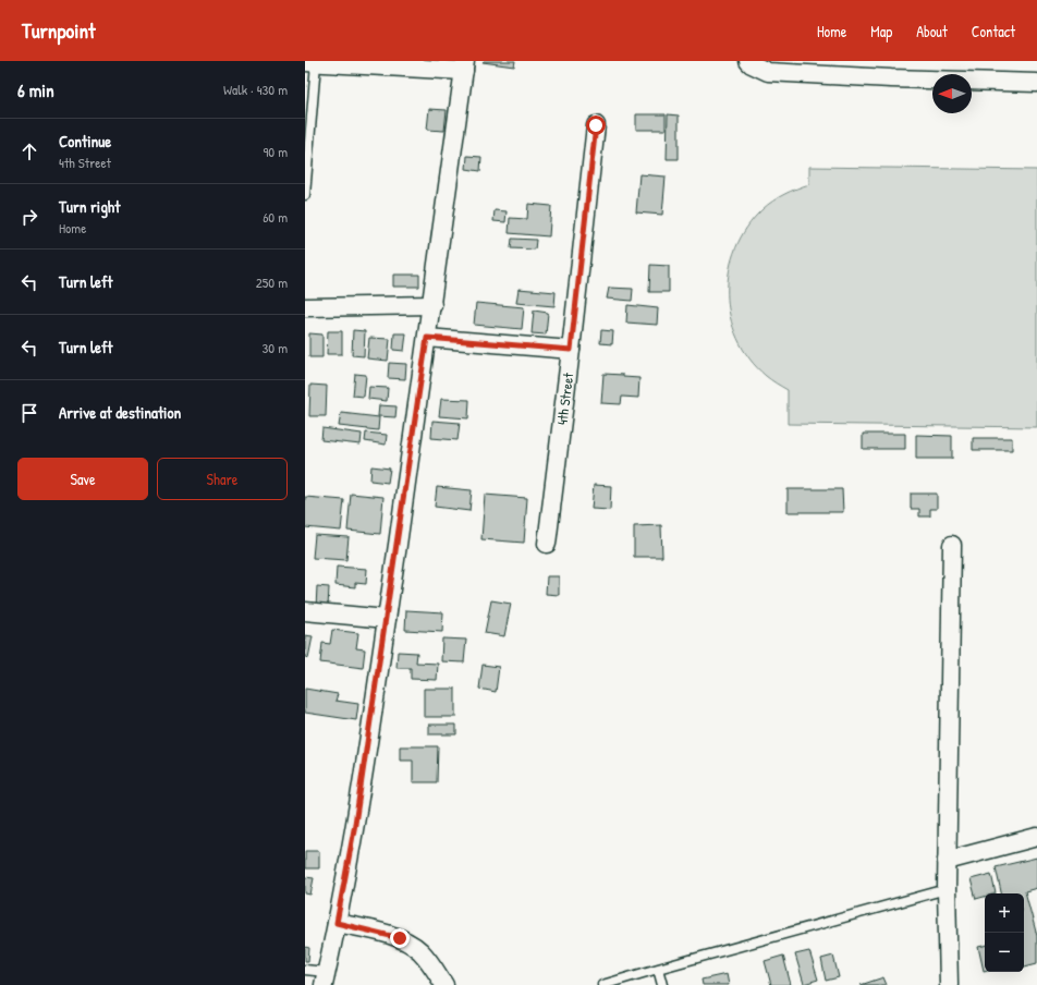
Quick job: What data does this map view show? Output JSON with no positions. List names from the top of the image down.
{
  "streets": {
    "street": ["4th Street"]
  },
  "north": "left",
  "page": {
    "header": "Turnpoint",
    "nav": [
      "Home",
      "Map",
      "About",
      "Contact"
    ],
    "heading": ["6 min", "Walk · 430 m"],
    "list": [
      ["Continue", "4th Street", "90 m"],
      ["Turn right", "Home", "60 m"],
      ["Turn left", "250 m"],
      ["Turn left", "30 m"],
      "Arrive at destination"
    ],
    "buttons": ["Save", "Share"],
    "map_buttons": ["+", "−"]
  }
}
